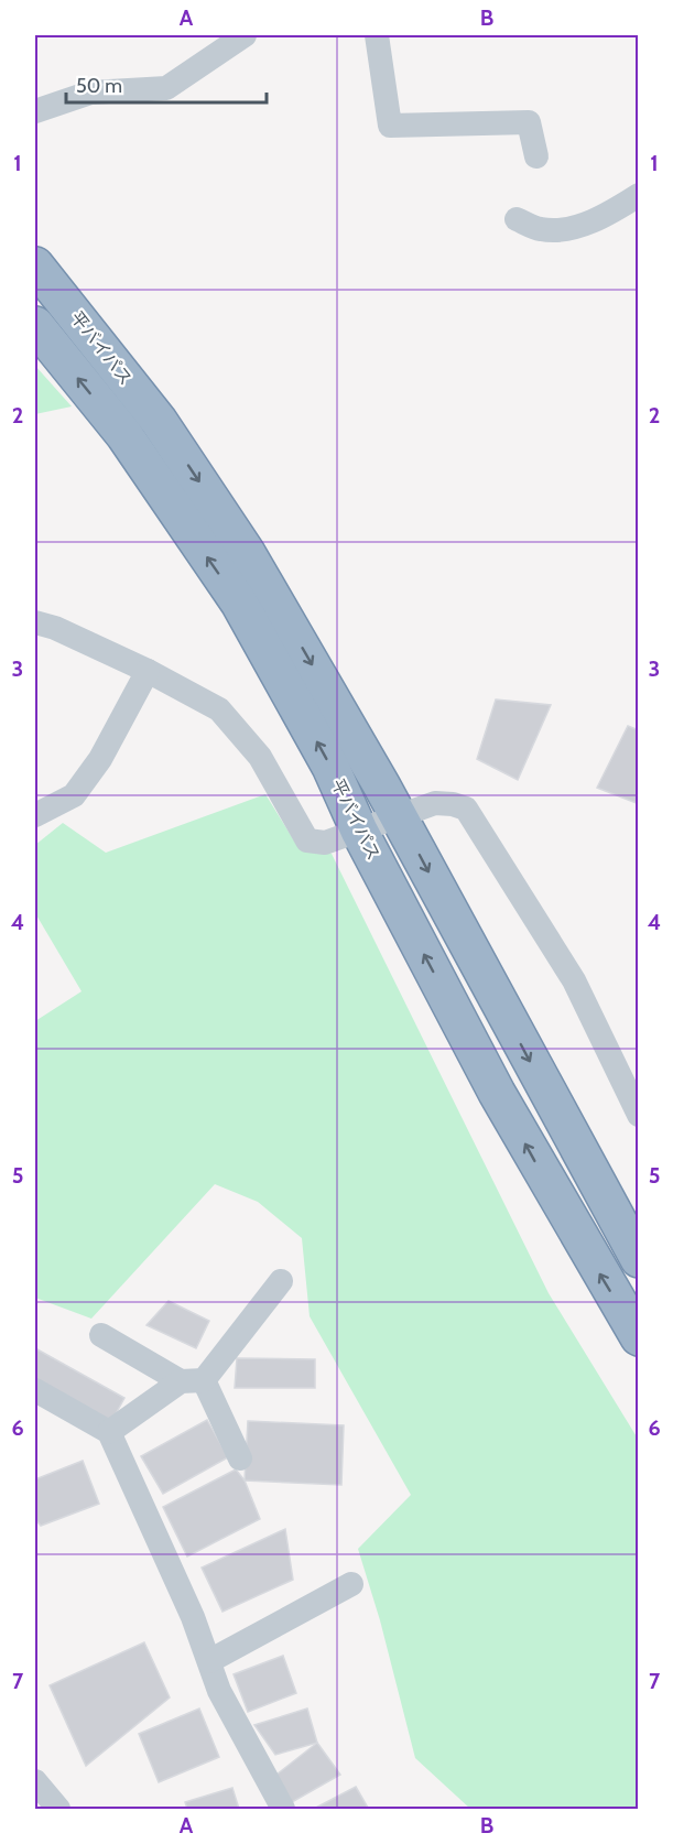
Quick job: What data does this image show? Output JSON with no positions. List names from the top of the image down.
{
  "streets": {
    "highway": ["平バイパス"]
  },
  "scale_bar": "50 m",
  "grid": {
    "columns": ["A", "B"],
    "rows": [
      "1",
      "2",
      "3",
      "4",
      "5",
      "6",
      "7"
    ]
  }
}
